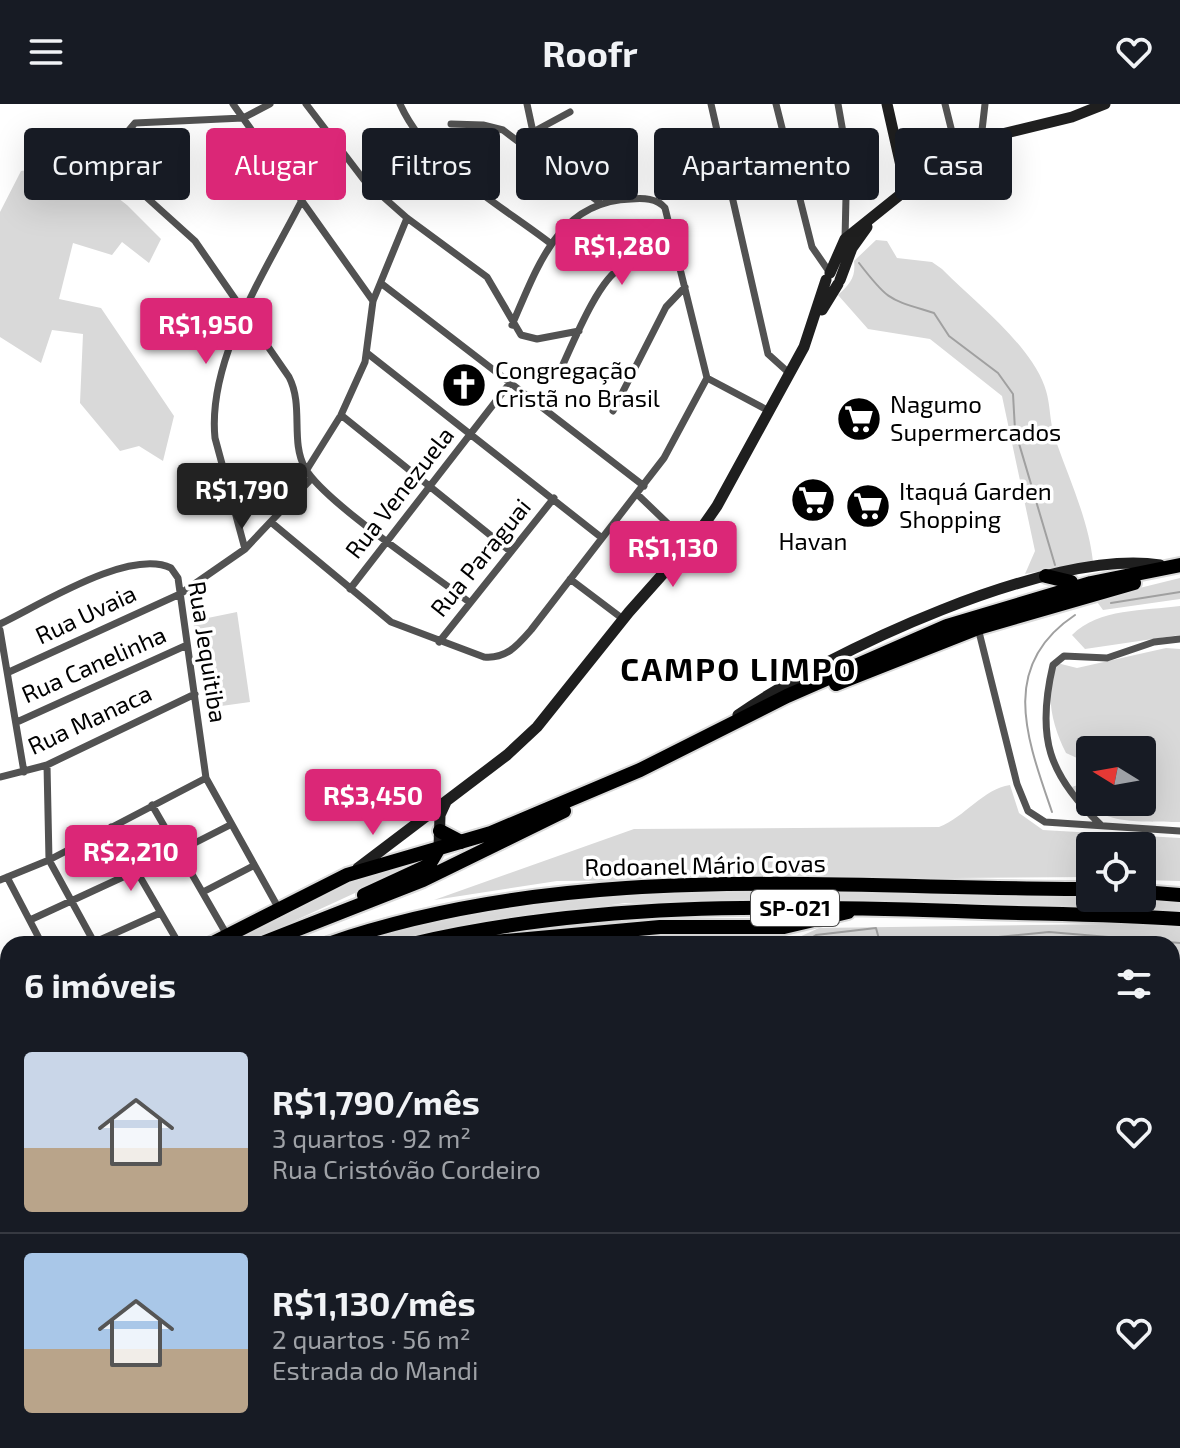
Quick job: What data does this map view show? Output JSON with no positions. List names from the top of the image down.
{
  "streets": {
    "highway": ["Rodoanel Mário Covas", "SP-021"],
    "street": [
      "Rua Venezuela",
      "Rua Paraguai",
      "Rua Uvaia",
      "Rua Jequitiba",
      "Rua Canelinha",
      "Rua Manaca"
    ]
  },
  "crossings": [
    ["Rua Uvaia", "Rua Jequitiba"],
    ["Rua Jequitiba", "Rua Canelinha"],
    ["Rua Jequitiba", "Rua Manaca"]
  ],
  "districts": ["CAMPO LIMPO"],
  "places": {
    "church": ["Congregação Cristã no Brasil"],
    "supermarket": ["Nagumo Supermercados", "Havan", "Itaquá Garden Shopping"]
  },
  "north": "left",
  "page": {
    "header": "Roofr",
    "chip": [
      "Comprar",
      "Alugar",
      "Filtros",
      "Novo",
      "Apartamento",
      "Casa"
    ],
    "price": [
      "R$1,280",
      "R$1,950",
      "R$1,790",
      "R$1,130",
      "R$3,450",
      "R$2,210"
    ],
    "heading": "6 imóveis",
    "list": [
      {
        "name": "R$1,790/mês",
        "note": "3 quartos · 92 m² · Rua Cristóvão Cordeiro"
      },
      {
        "name": "R$1,130/mês",
        "note": "2 quartos · 56 m² · Estrada do Mandi"
      }
    ]
  }
}
